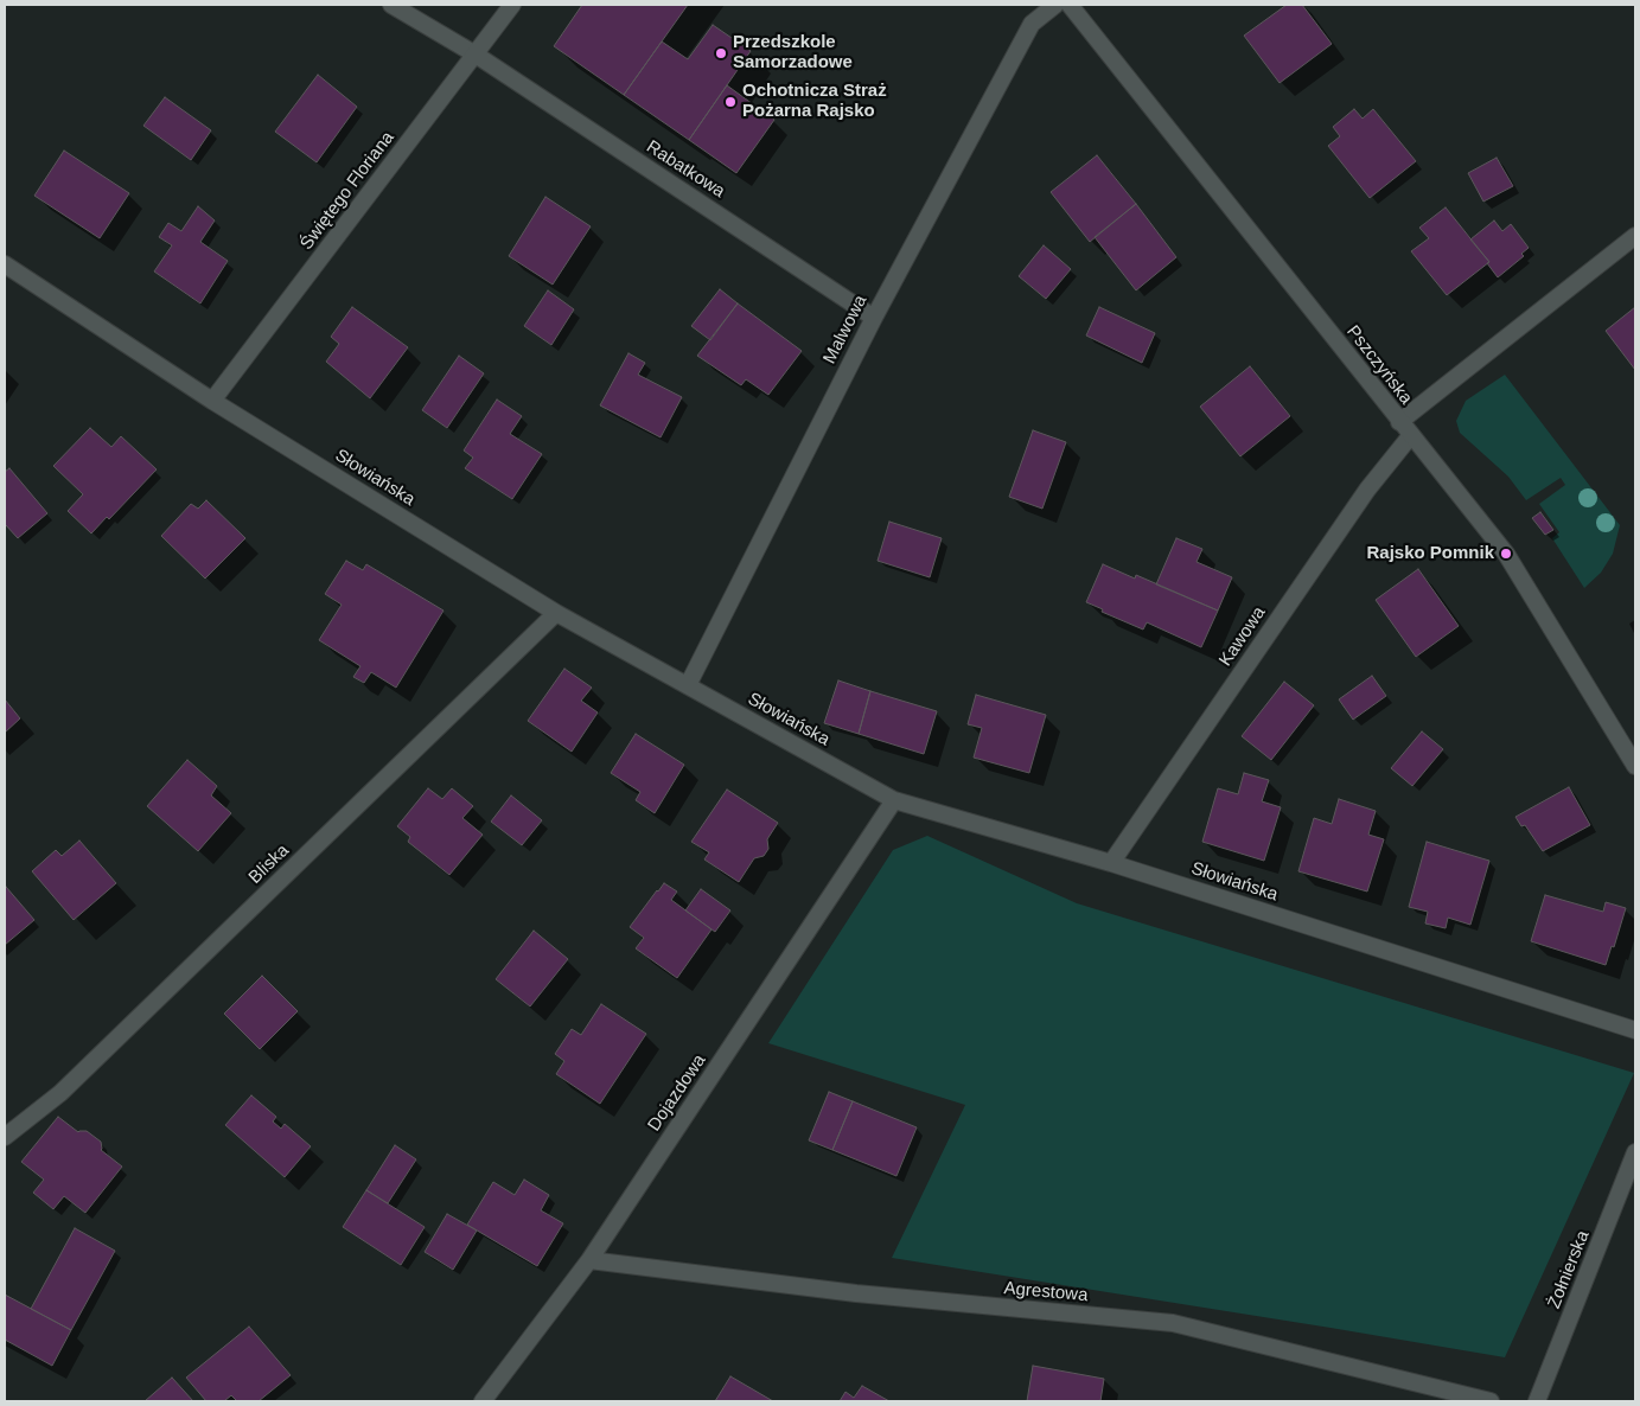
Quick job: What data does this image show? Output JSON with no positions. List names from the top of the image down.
{
  "streets": {
    "street": [
      "Rabatkowa",
      "Świętego Floriana",
      "Malwowa",
      "Pszczyńska",
      "Słowiańska",
      "Kawowa",
      "Bliska",
      "Dojazdowa",
      "Żołnierska",
      "Agrestowa"
    ]
  },
  "crossings": [
    ["Rabatkowa", "Świętego Floriana"],
    ["Rabatkowa", "Malwowa"],
    ["Świętego Floriana", "Słowiańska"],
    ["Malwowa", "Słowiańska"],
    ["Pszczyńska", "Kawowa"],
    ["Słowiańska", "Kawowa"],
    ["Słowiańska", "Bliska"],
    ["Słowiańska", "Dojazdowa"],
    ["Dojazdowa", "Agrestowa"]
  ],
  "places": ["Przedszkole Samorzadowe", "Ochotnicza Straż Pożarna Rajsko", "Rajsko Pomnik"]
}
